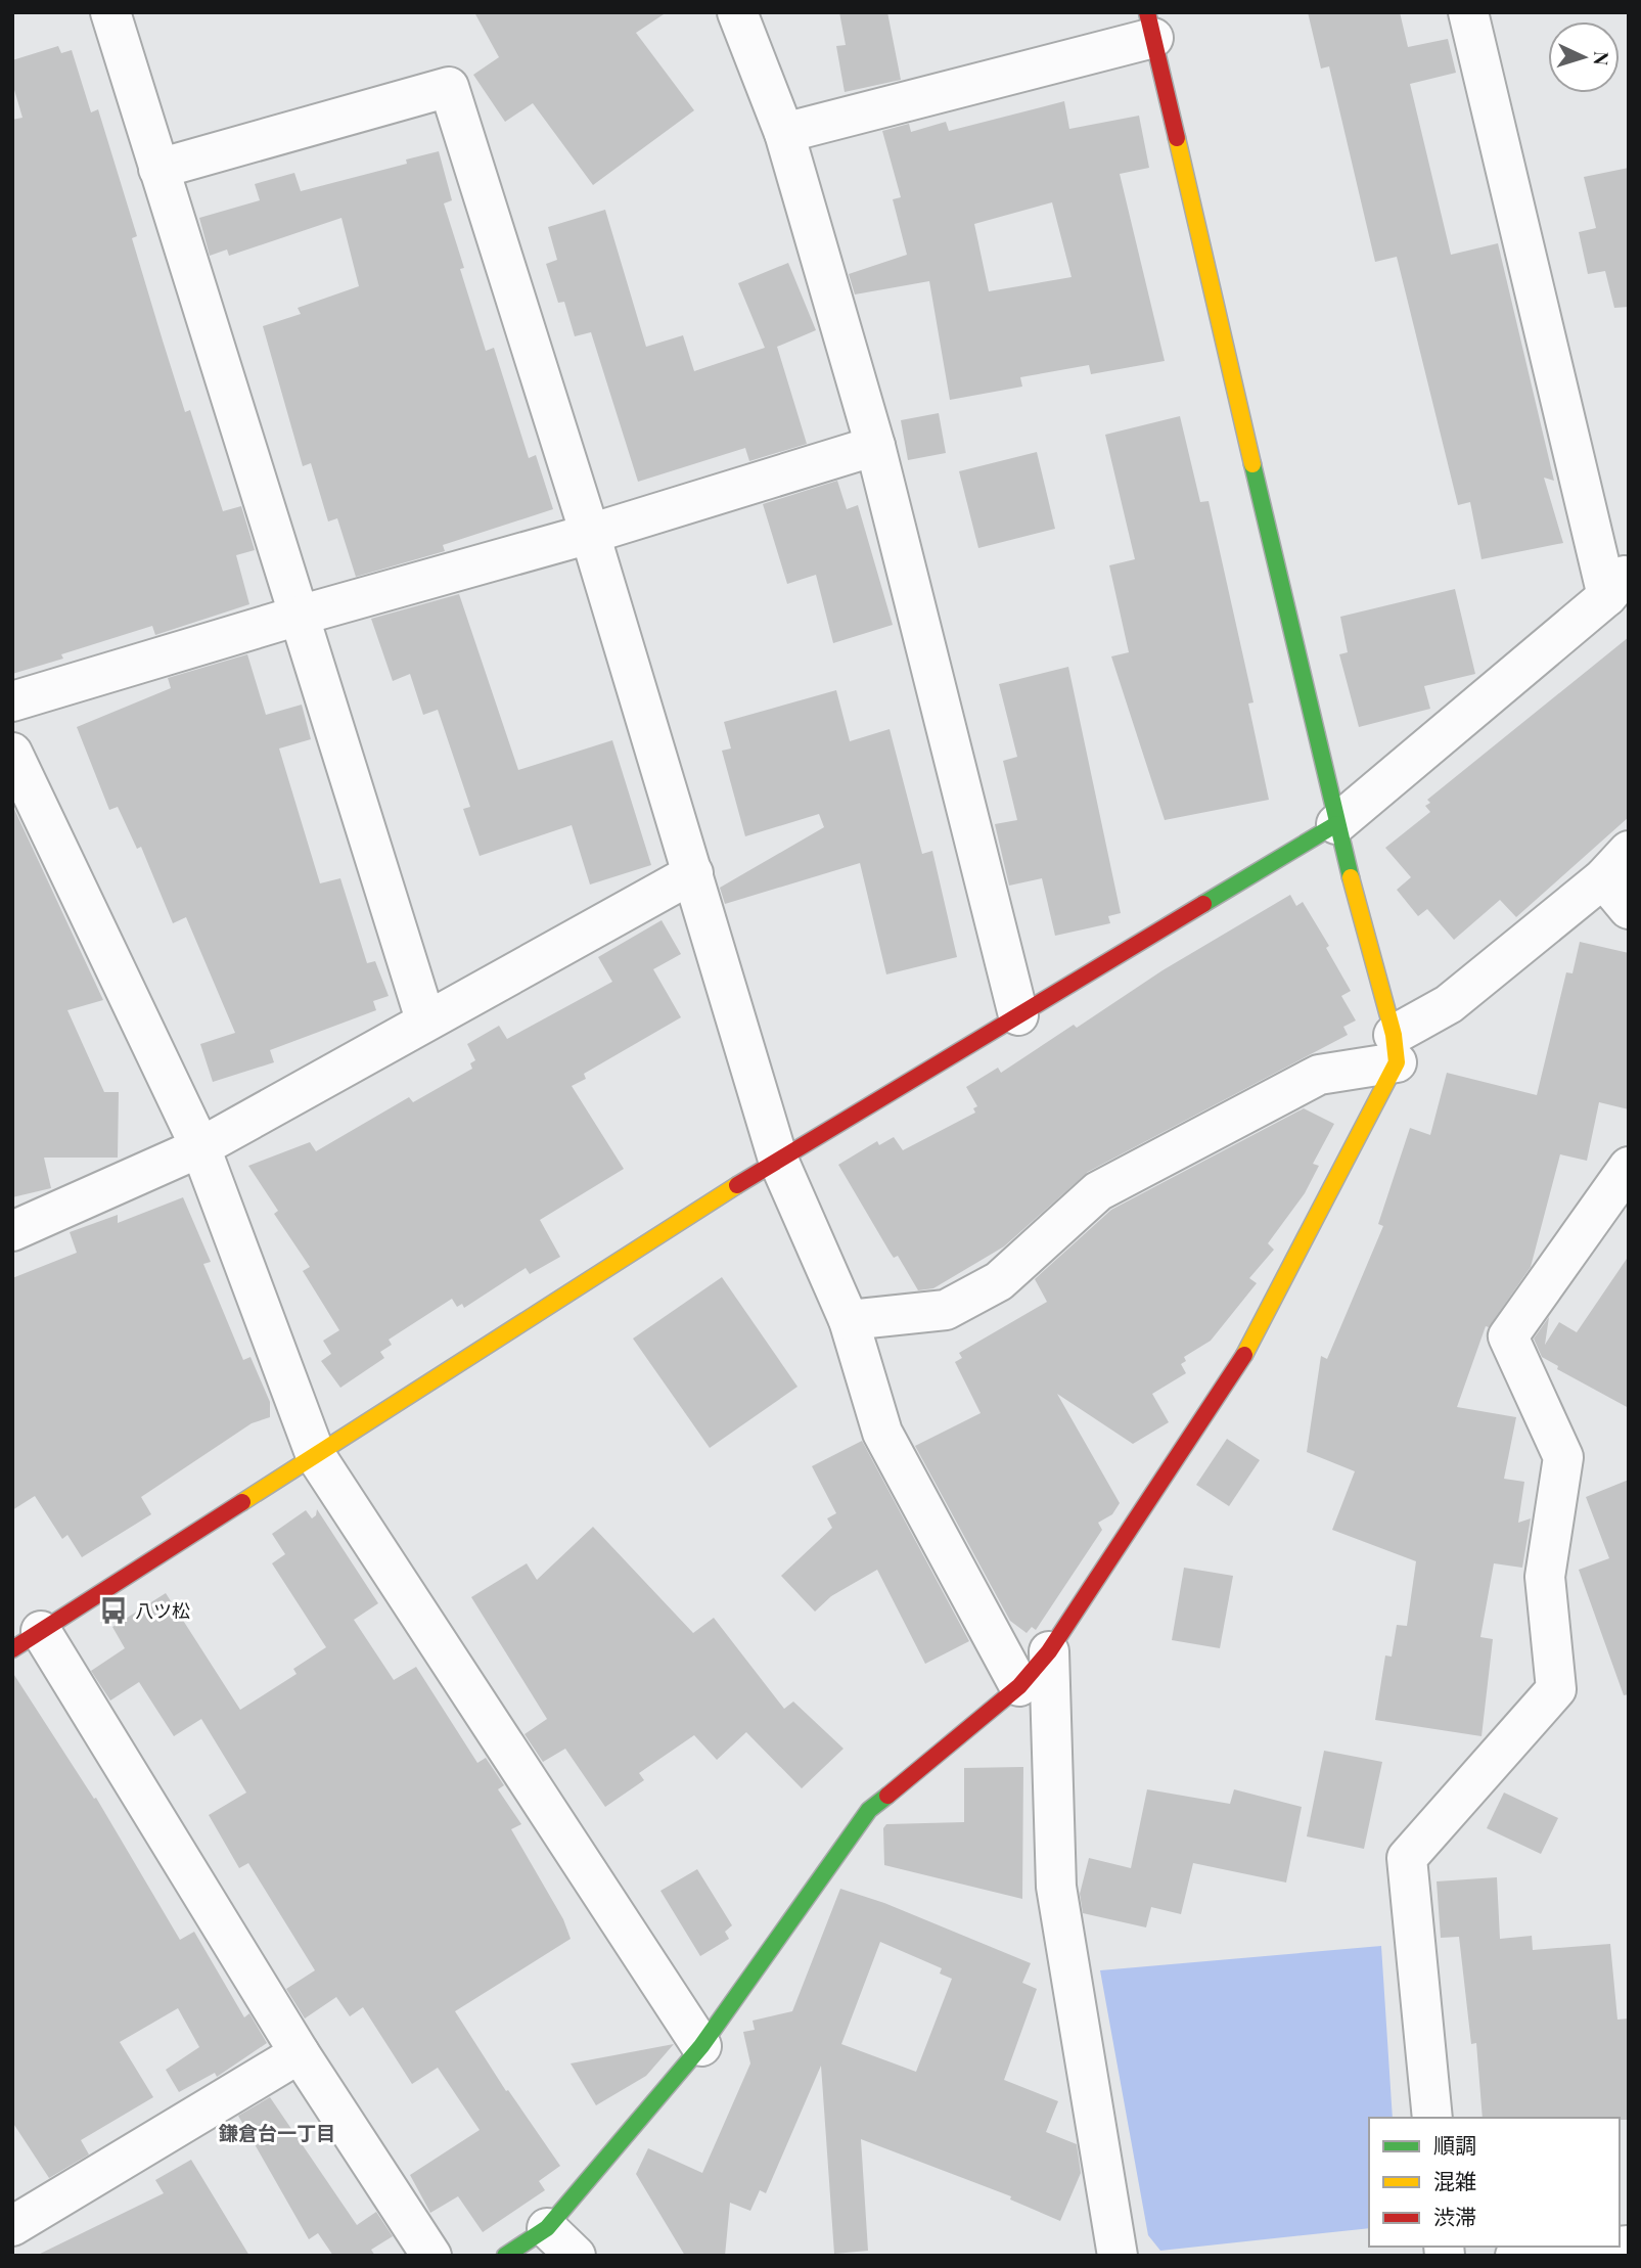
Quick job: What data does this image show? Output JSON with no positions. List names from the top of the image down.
{
  "districts": ["鎌倉台一丁目"],
  "places": {
    "bus stop": ["八ツ松"]
  },
  "legend": ["順調", "混雑", "渋滞"],
  "north": "right"
}
